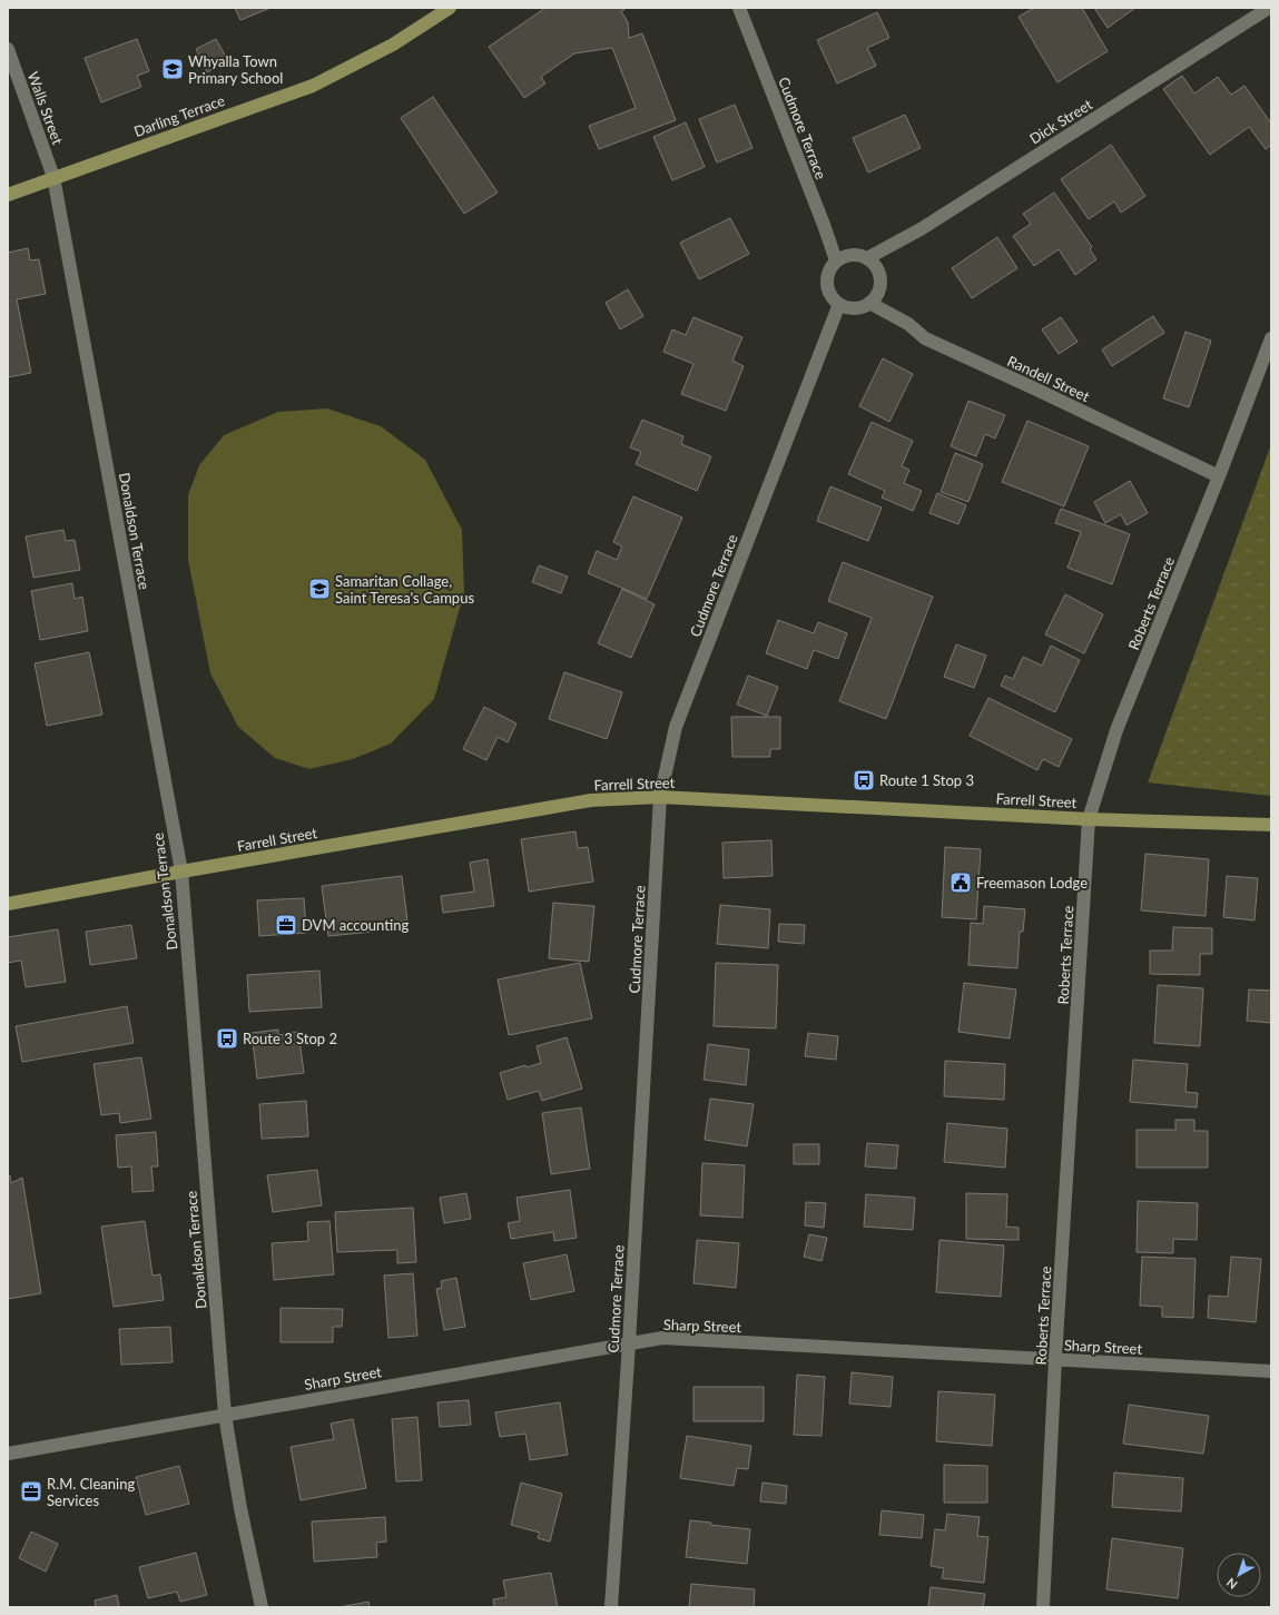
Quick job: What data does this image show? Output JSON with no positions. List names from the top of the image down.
{
  "streets": {
    "main road": ["Darling Terrace", "Farrell Street"],
    "street": [
      "Walls Street",
      "Dick Street",
      "Cudmore Terrace",
      "Randell Street",
      "Donaldson Terrace",
      "Roberts Terrace",
      "Sharp Street"
    ]
  },
  "crossings": [
    ["Walls Street", "Darling Terrace"],
    ["Walls Street", "Donaldson Terrace"],
    ["Darling Terrace", "Donaldson Terrace"],
    ["Dick Street", "Cudmore Terrace"],
    ["Dick Street", "Randell Street"],
    ["Cudmore Terrace", "Randell Street"],
    ["Cudmore Terrace", "Farrell Street"],
    ["Cudmore Terrace", "Sharp Street"],
    ["Randell Street", "Roberts Terrace"],
    ["Donaldson Terrace", "Farrell Street"],
    ["Donaldson Terrace", "Sharp Street"],
    ["Roberts Terrace", "Farrell Street"],
    ["Roberts Terrace", "Sharp Street"]
  ],
  "places": {
    "school or university": ["Whyalla Town Primary School", "Samaritan Collage, Saint Teresa's Campus"],
    "bus stop": ["Route 1 Stop 3", "Route 3 Stop 2"],
    "public building": ["Freemason Lodge"],
    "office": ["DVM accounting", "R.M. Cleaning Services"]
  },
  "north": "bottom left"
}
